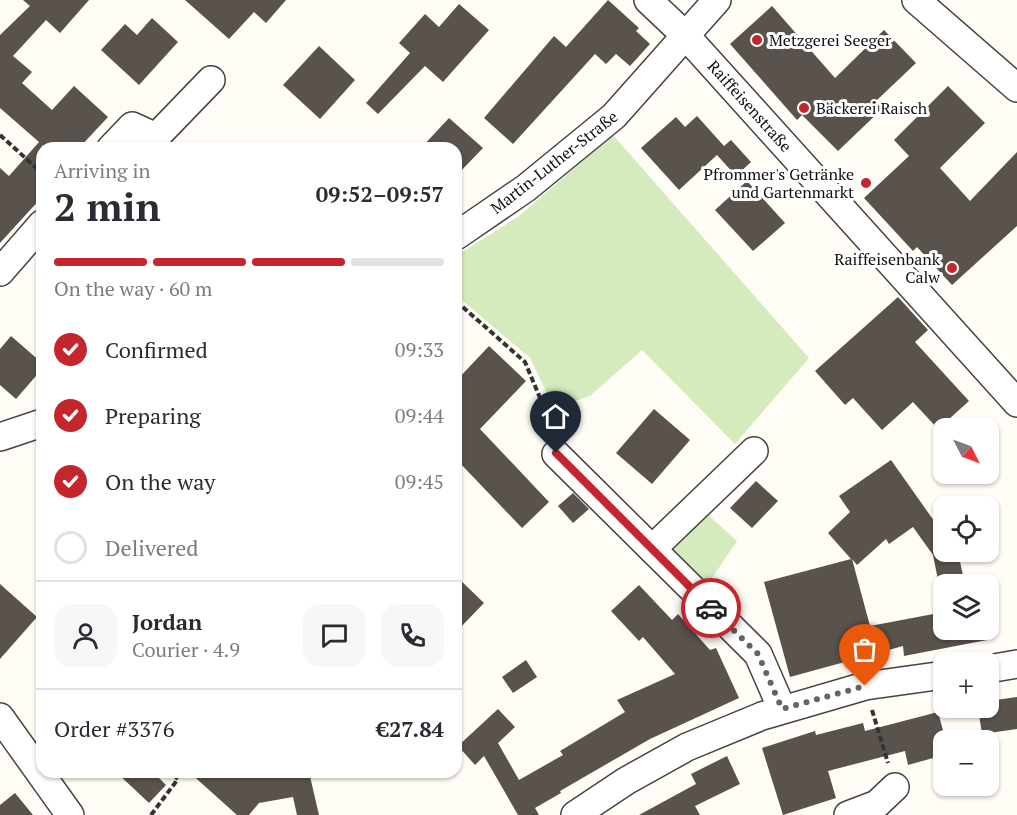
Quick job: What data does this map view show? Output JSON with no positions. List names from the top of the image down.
{
  "streets": {
    "street": ["Raiffeisenstraße", "Martin-Luther-Straße"]
  },
  "crossings": [
    ["Raiffeisenstraße", "Martin-Luther-Straße"]
  ],
  "places": [
    "Metzgerei Seeger",
    "Bäckerei Raisch",
    "Pfrommer's Getränke und Gartenmarkt",
    "Raiffeisenbank Calw"
  ],
  "north": "bottom right",
  "page": {
    "heading": ["2 min", "Arriving in", "09:52–09:57"],
    "panel": [
      "Jordan",
      "Courier · 4.9",
      "Order #3376",
      "€27.84"
    ],
    "bar": "On the way · 60 m",
    "list": [
      ["Confirmed", "09:33"],
      ["Preparing", "09:44"],
      ["On the way", "09:45"],
      "Delivered"
    ],
    "map_buttons": ["+", "−"]
  }
}
